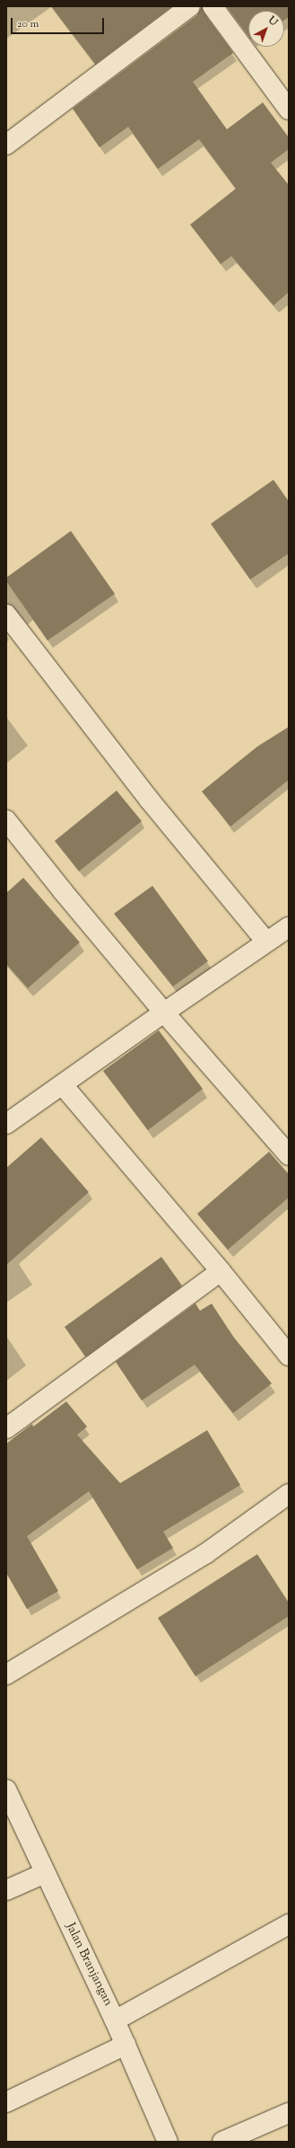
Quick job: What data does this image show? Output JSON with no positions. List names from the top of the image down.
{
  "streets": {
    "street": ["Jalan Branjangan"]
  },
  "scale_bar": "20 m",
  "north": "top right"
}
